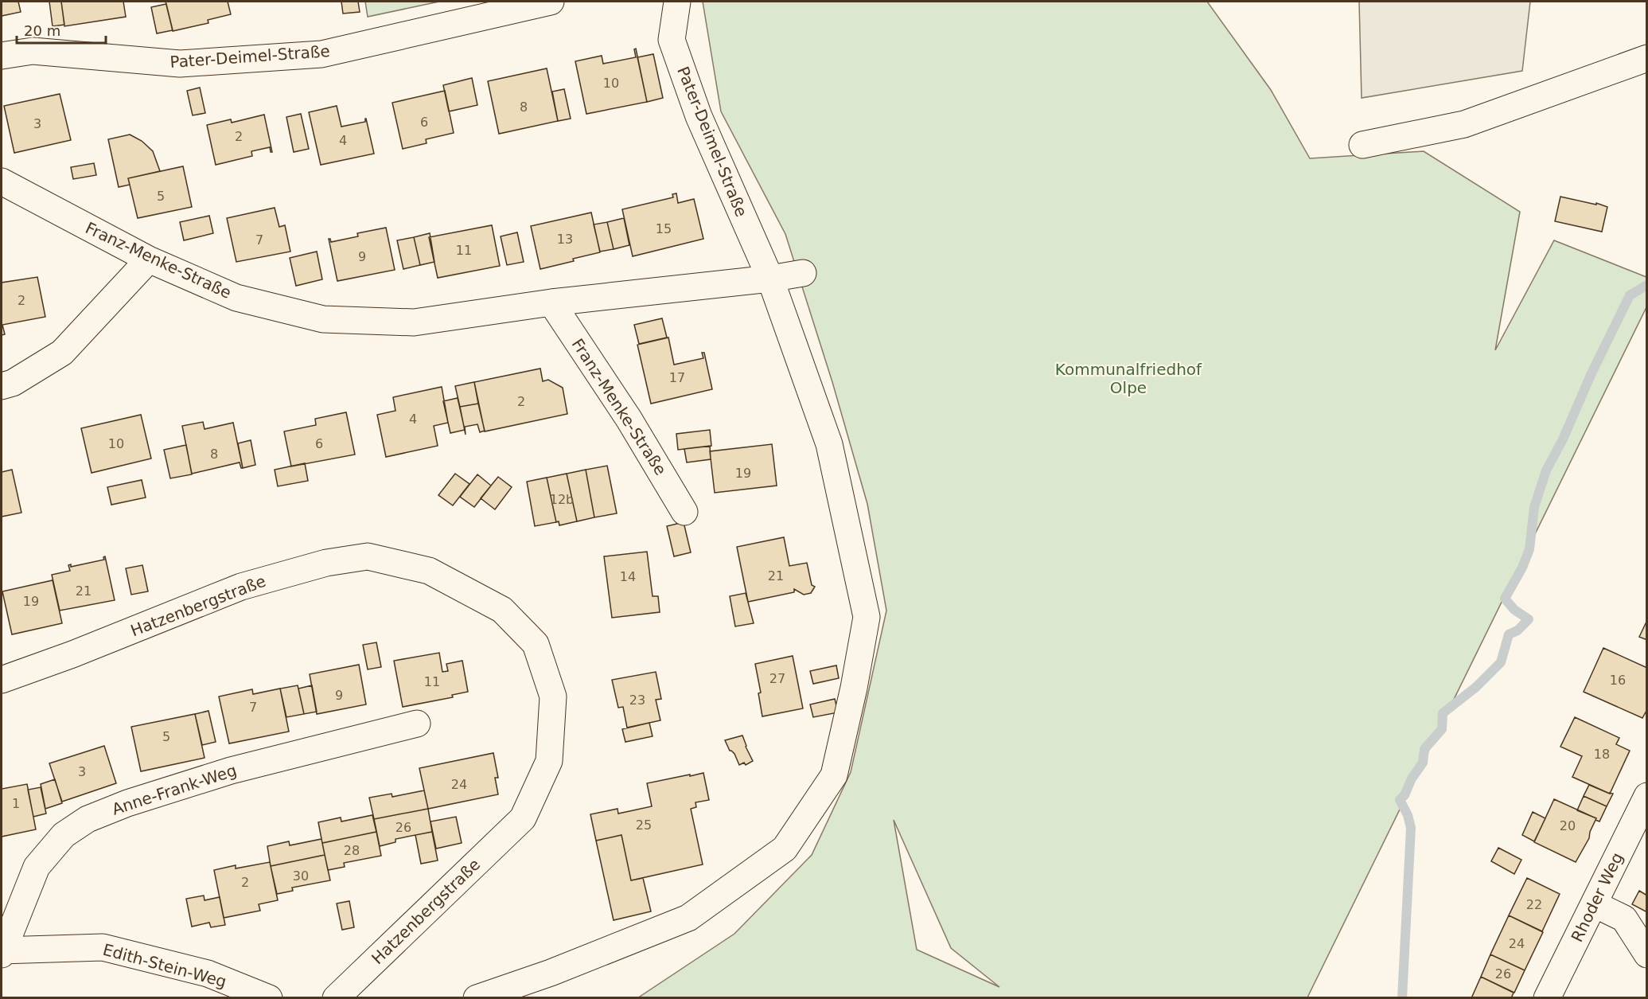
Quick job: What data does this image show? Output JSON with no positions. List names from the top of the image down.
{
  "streets": {
    "street": [
      "Pater-Deimel-Straße",
      "Franz-Menke-Straße",
      "Hatzenbergstraße",
      "Anne-Frank-Weg",
      "Rhoder Weg",
      "Edith-Stein-Weg"
    ]
  },
  "crossings": [
    ["Pater-Deimel-Straße", "Franz-Menke-Straße"],
    ["Anne-Frank-Weg", "Edith-Stein-Weg"]
  ],
  "parks": ["Kommunalfriedhof Olpe"],
  "house_numbers": [
    "10",
    "8",
    "6",
    "3",
    "2",
    "4",
    "5",
    "15",
    "13",
    "7",
    "11",
    "9",
    "2",
    "17",
    "2",
    "4",
    "10",
    "6",
    "8",
    "19",
    "12b",
    "21",
    "14",
    "21",
    "19",
    "27",
    "16",
    "11",
    "9",
    "23",
    "7",
    "5",
    "18",
    "3",
    "24",
    "1",
    "25",
    "20",
    "26",
    "28",
    "30",
    "2",
    "22",
    "24",
    "26"
  ],
  "scale_bar": "20 m"
}
